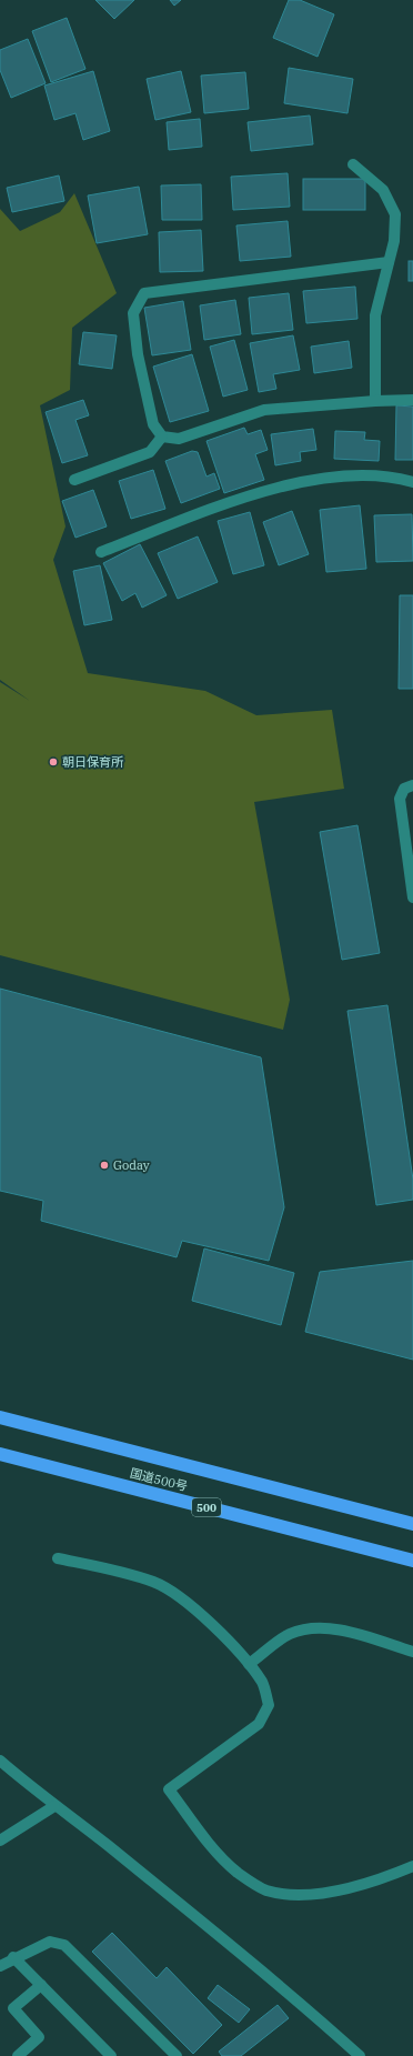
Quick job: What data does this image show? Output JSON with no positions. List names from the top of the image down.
{
  "streets": {
    "highway": ["国道500号", "500"]
  },
  "places": ["朝日保育所", "Goday"]
}
